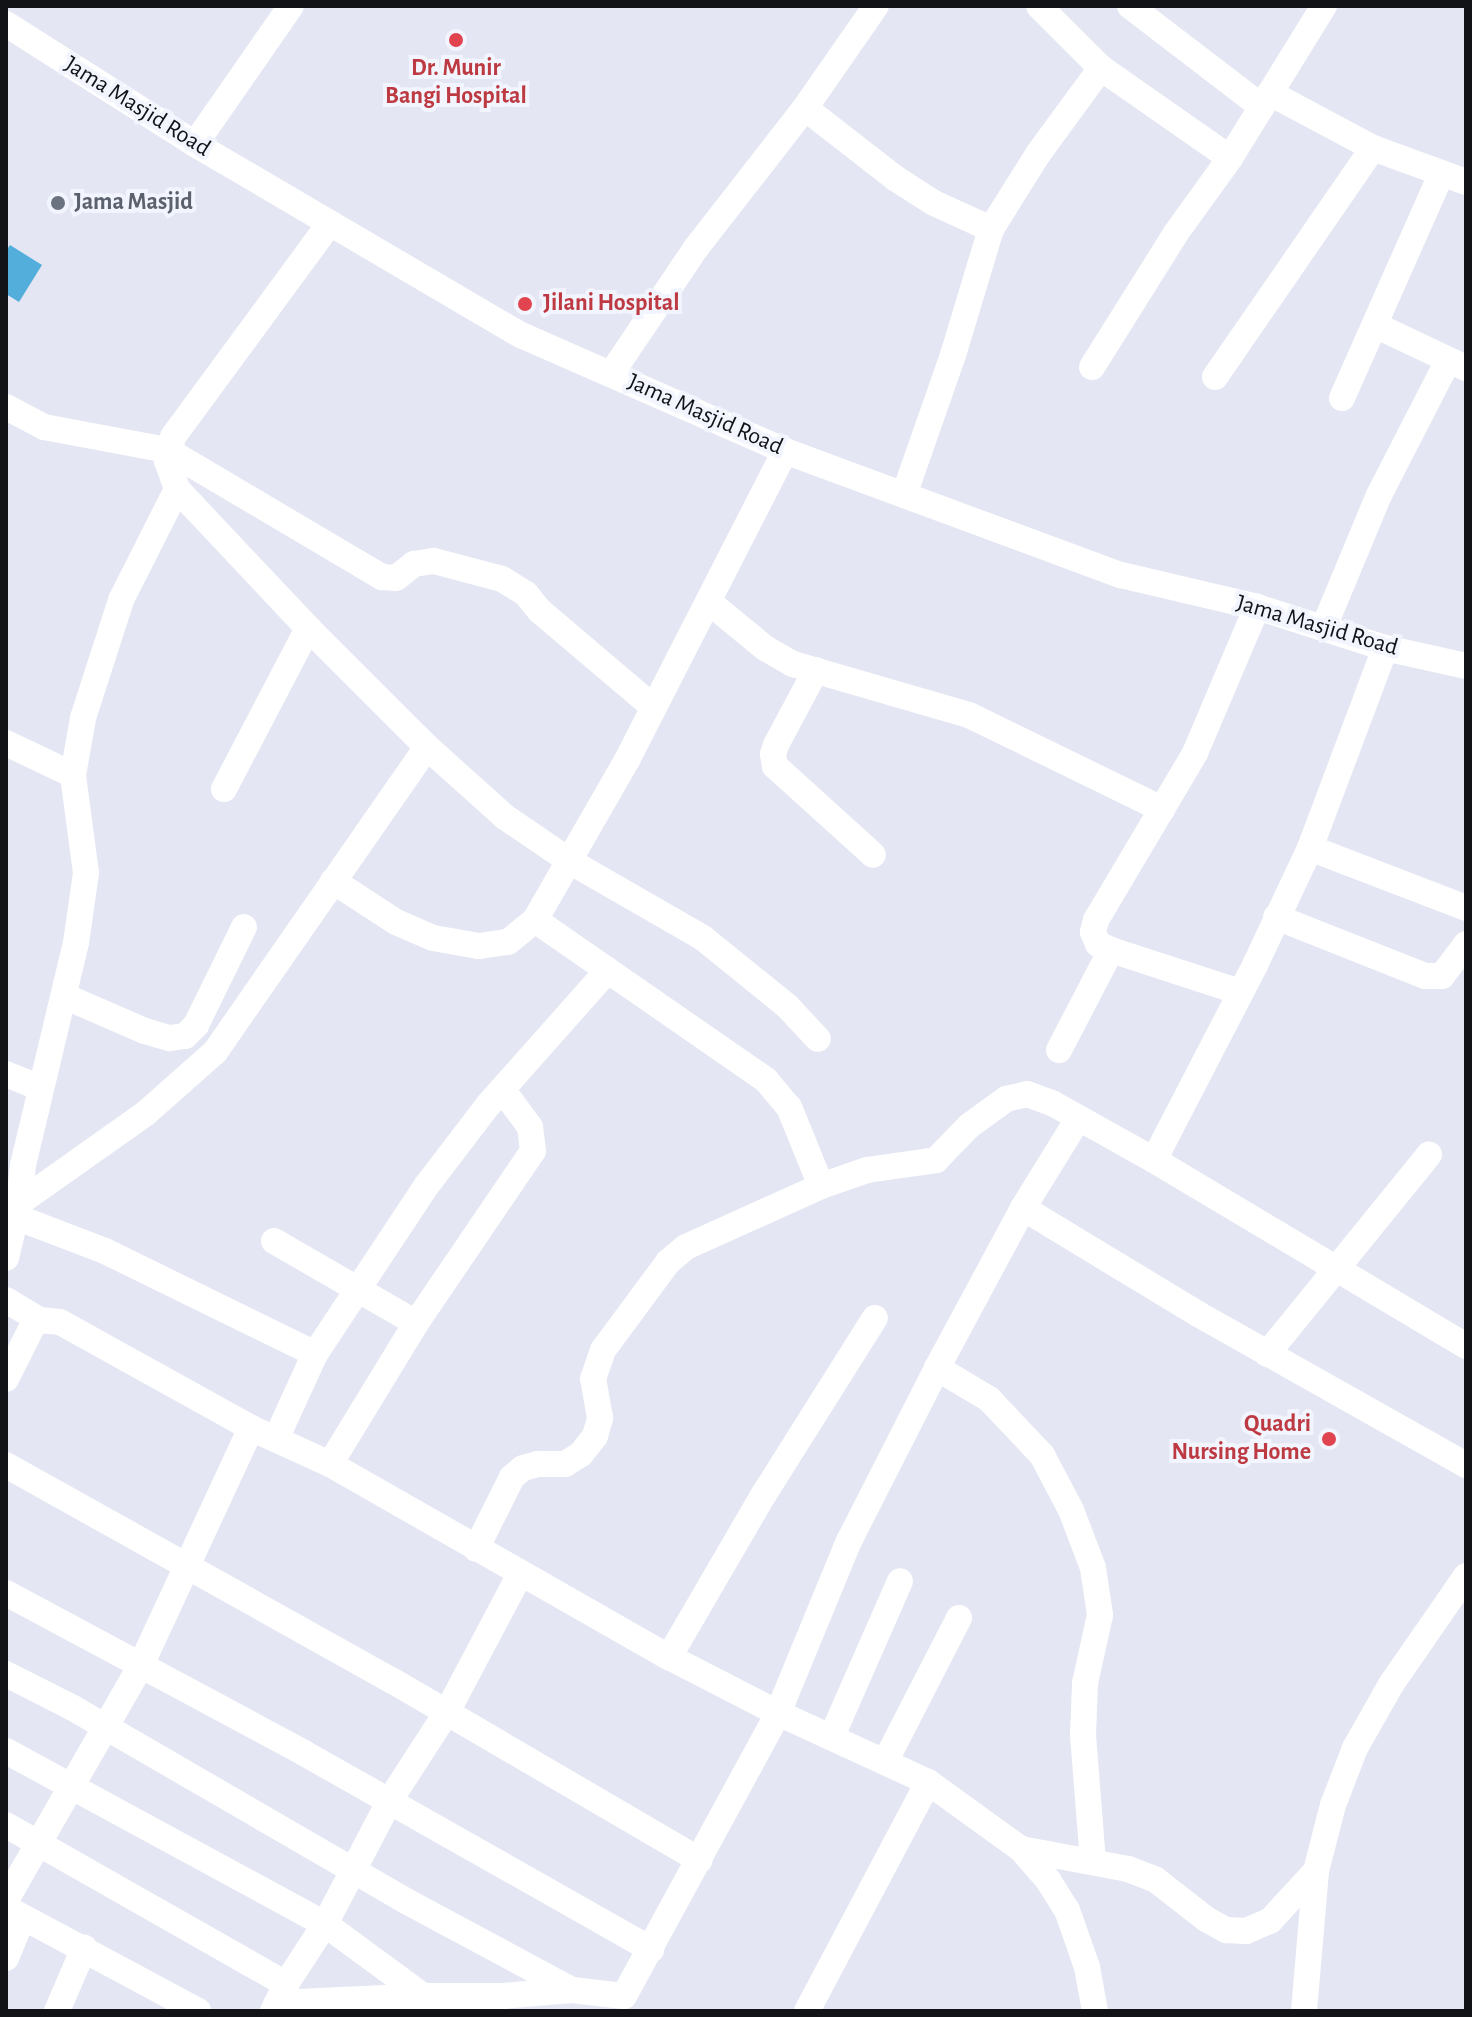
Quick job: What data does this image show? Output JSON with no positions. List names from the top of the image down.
{
  "streets": {
    "street": ["Jama Masjid Road"]
  },
  "places": [
    "Dr. Munir Bangi Hospital",
    "Jama Masjid",
    "Jilani Hospital",
    "Quadri Nursing Home"
  ]
}
